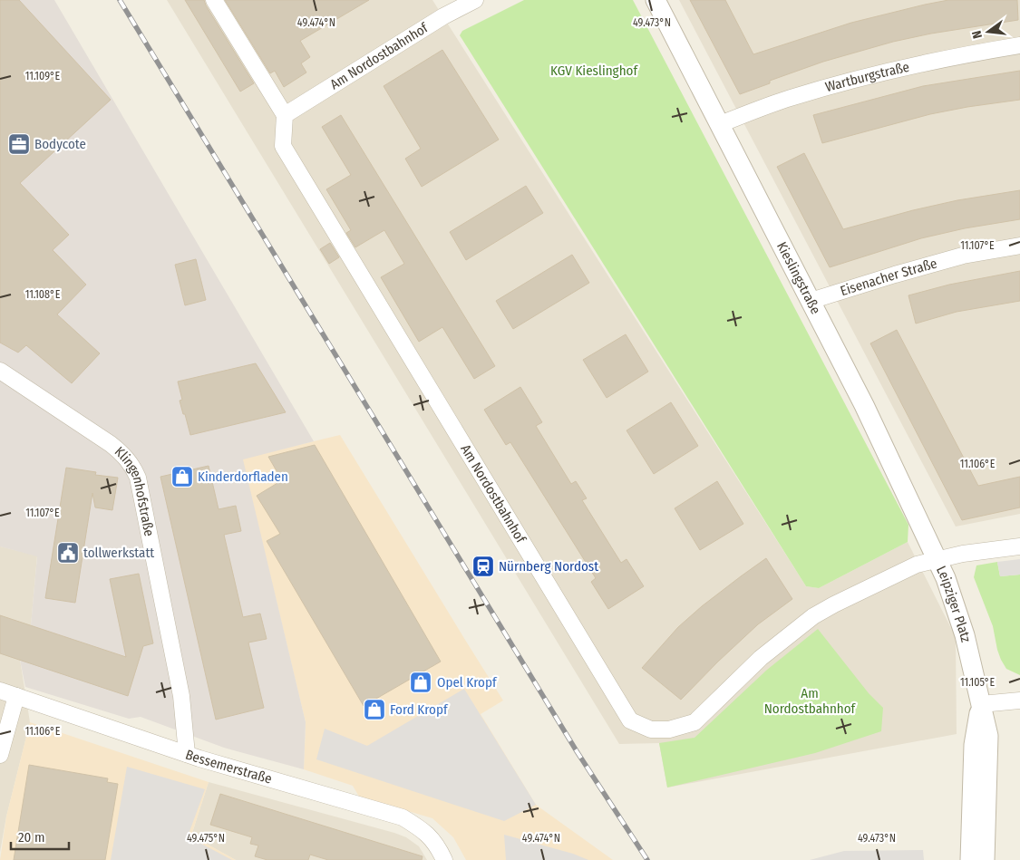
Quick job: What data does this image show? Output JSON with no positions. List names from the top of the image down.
{
  "streets": {
    "street": [
      "Am Nordostbahnhof",
      "Wartburgstraße",
      "Eisenacher Straße",
      "Kieslingstraße",
      "Klingenhofstraße",
      "Leipziger Platz",
      "Bessemerstraße"
    ]
  },
  "crossings": [
    ["Am Nordostbahnhof", "Kieslingstraße"],
    ["Am Nordostbahnhof", "Leipziger Platz"],
    ["Wartburgstraße", "Kieslingstraße"],
    ["Eisenacher Straße", "Kieslingstraße"],
    ["Kieslingstraße", "Leipziger Platz"],
    ["Klingenhofstraße", "Bessemerstraße"]
  ],
  "parks": ["KGV Kieslinghof", "Am Nordostbahnhof"],
  "places": {
    "office": ["Bodycote"],
    "shop": ["Kinderdorfladen", "Opel Kropf", "Ford Kropf"],
    "public building": ["tollwerkstatt"],
    "station": ["Nürnberg Nordost"]
  },
  "scale_bar": "20 m",
  "north": "left",
  "coordinates": [
    "49.474°N",
    "49.473°N",
    "11.109°E",
    "11.107°E",
    "11.108°E",
    "11.106°E",
    "11.105°E",
    "49.475°N"
  ]
}
